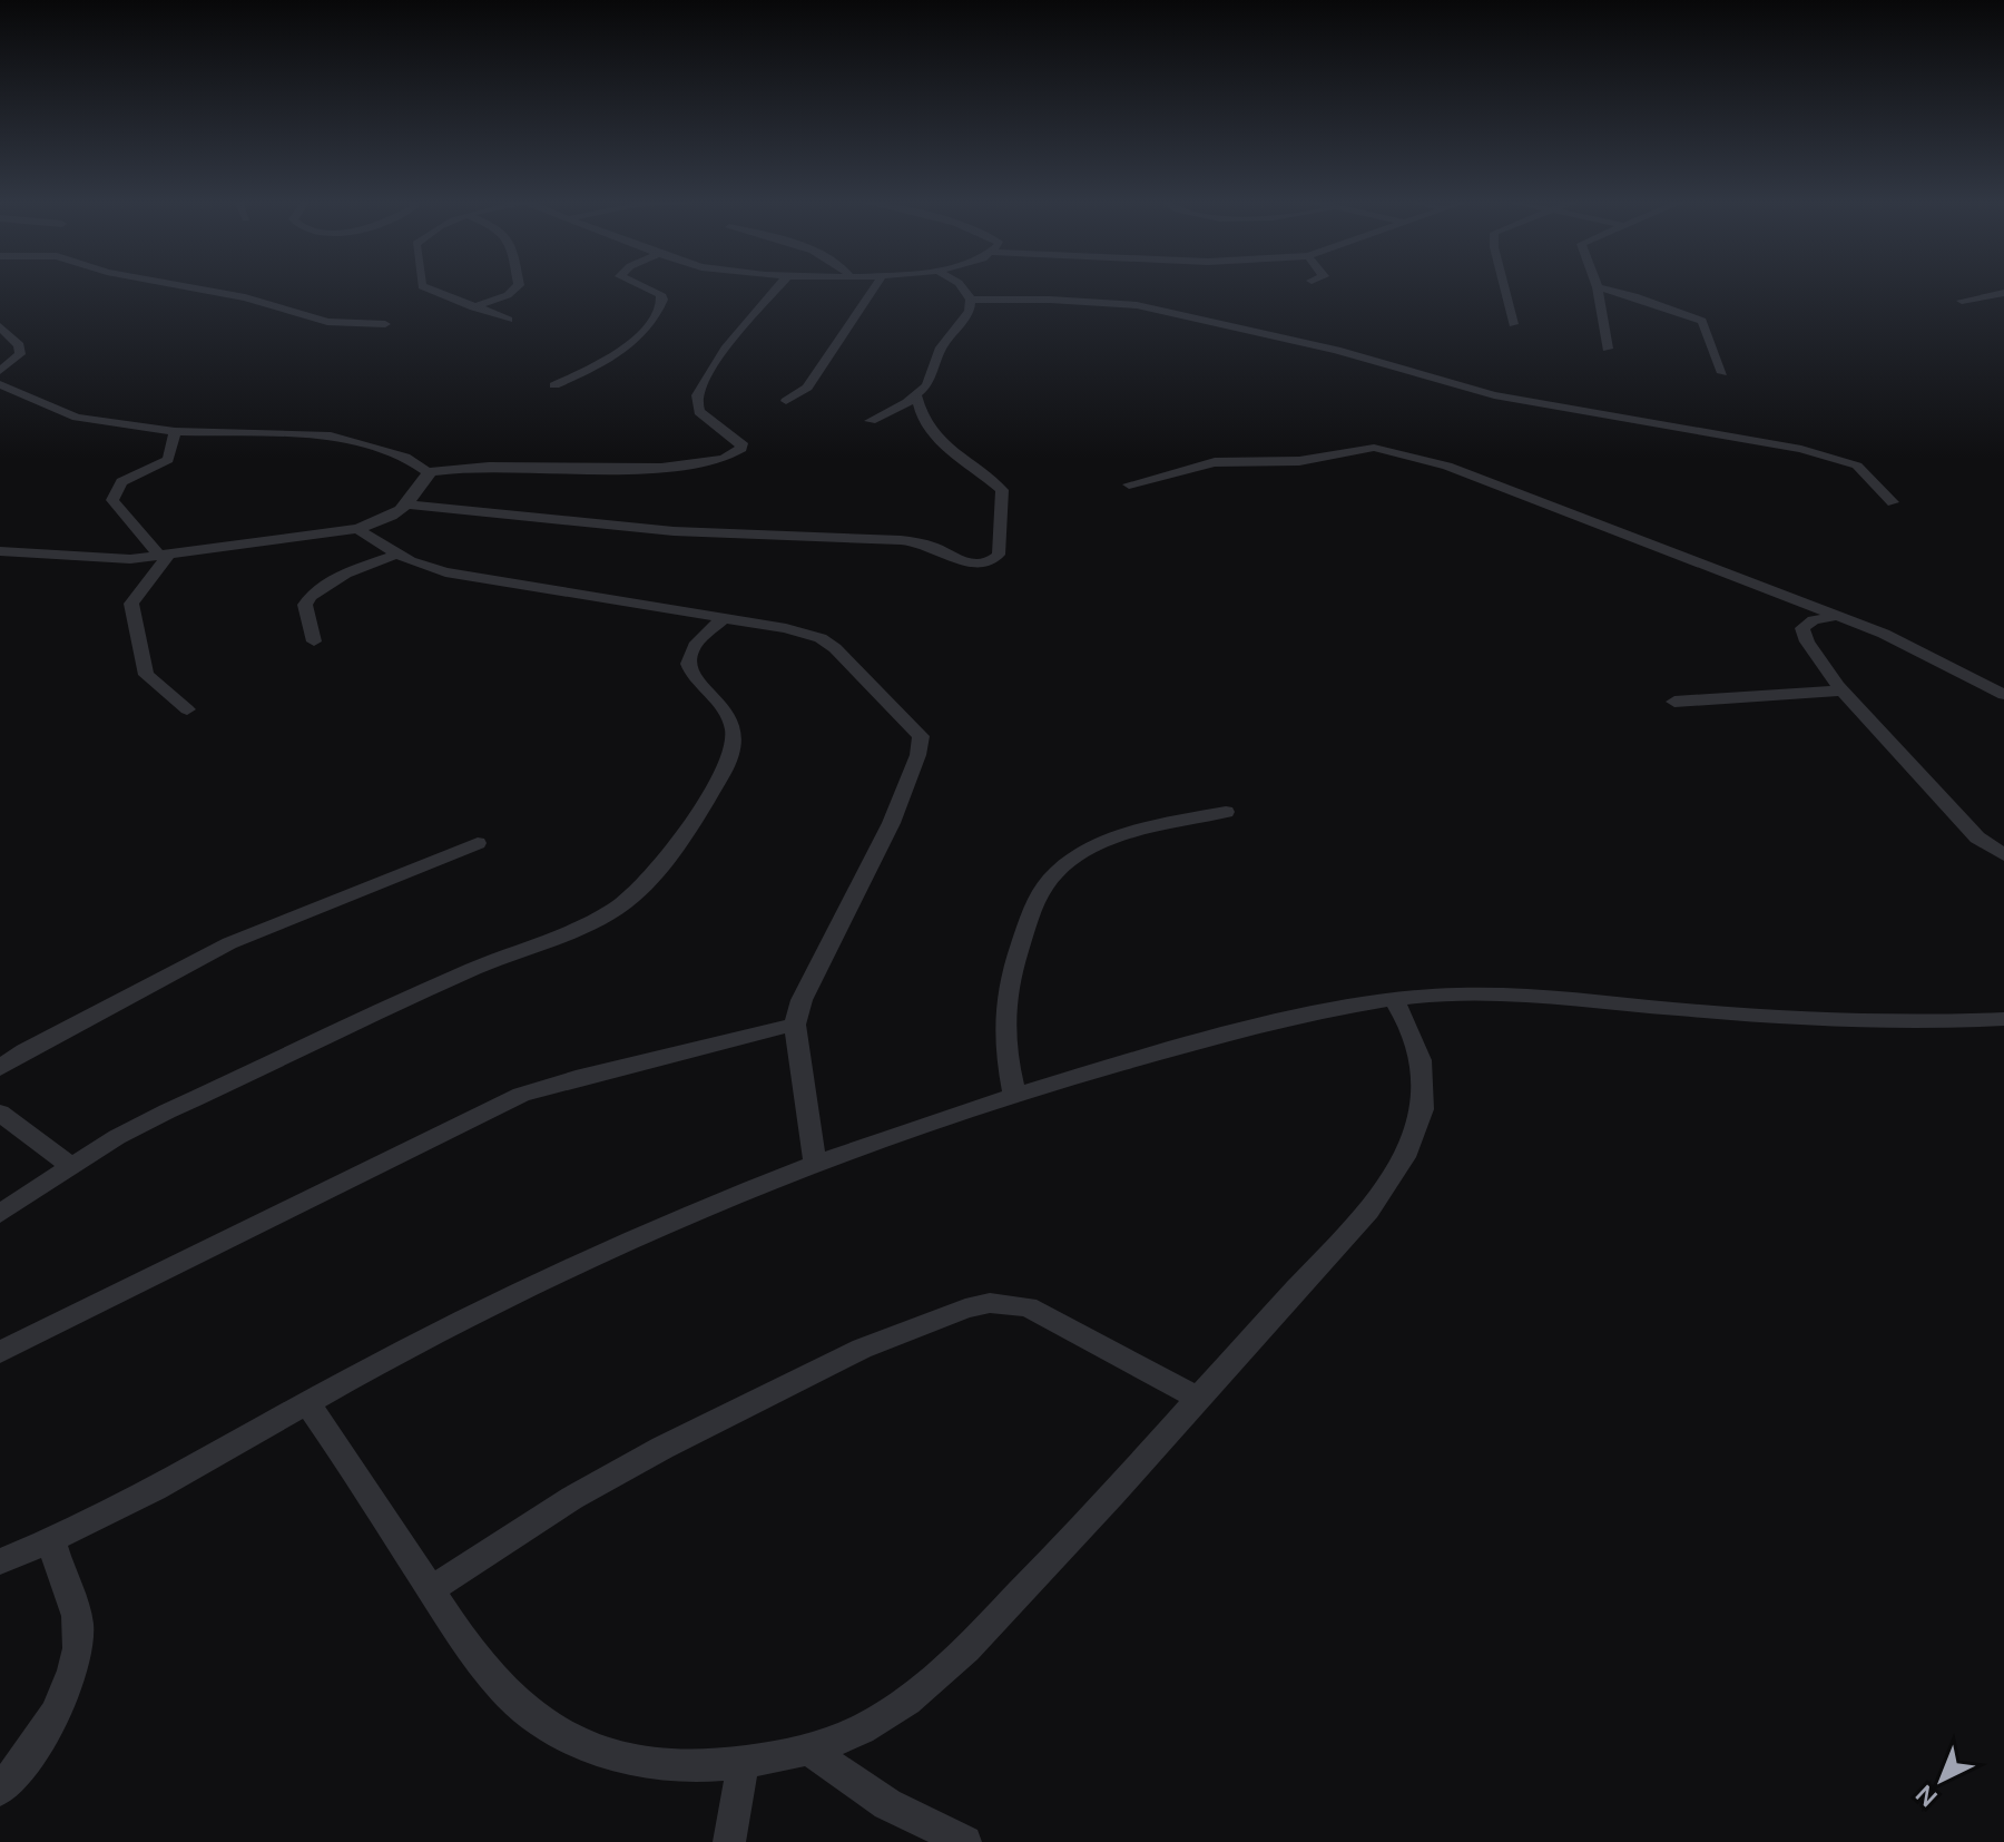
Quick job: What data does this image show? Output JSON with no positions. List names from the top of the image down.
{
  "north": "bottom left"
}
